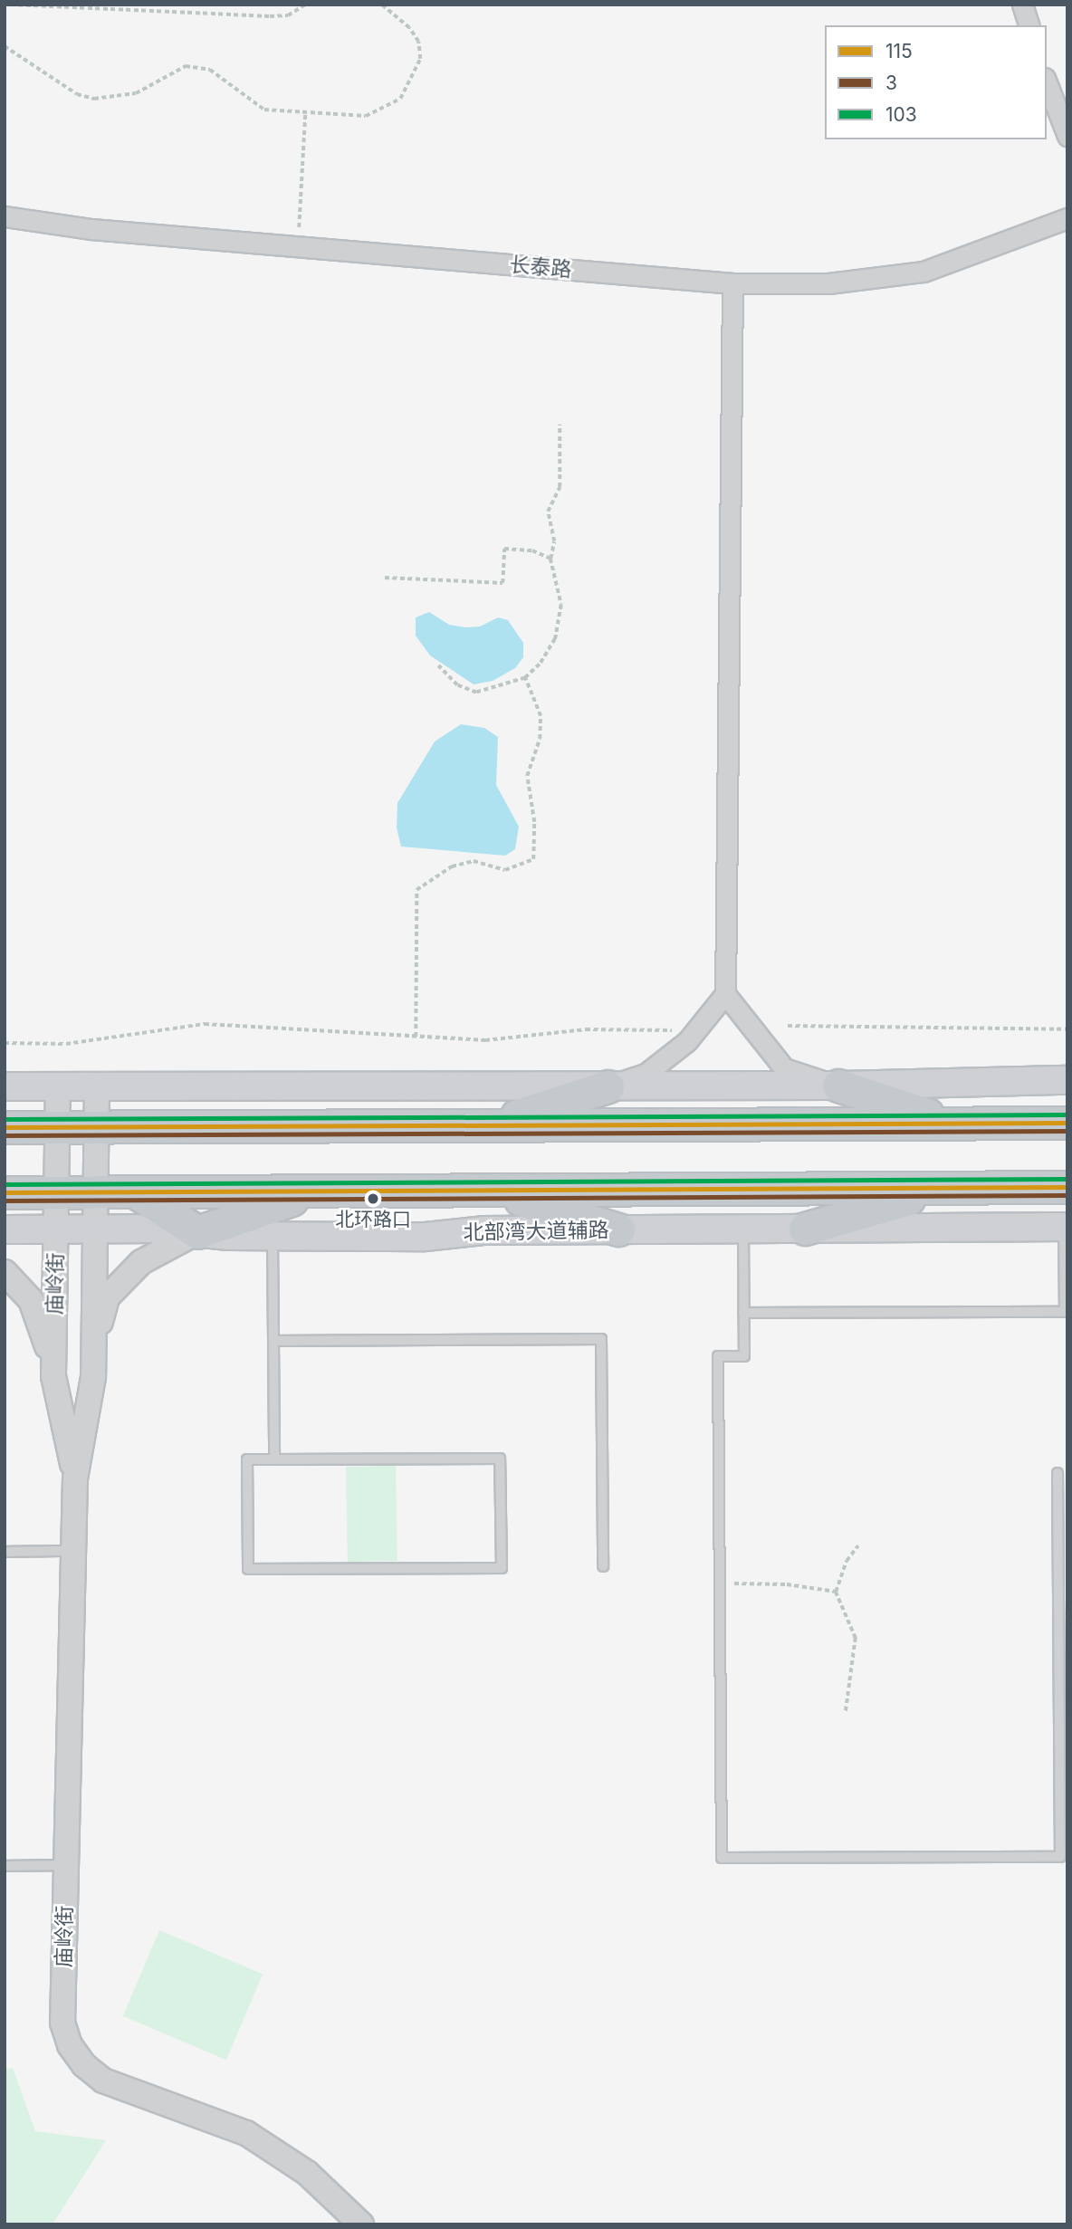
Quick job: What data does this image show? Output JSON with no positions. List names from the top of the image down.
{
  "streets": {
    "main road": ["北部湾大道辅路"],
    "street": ["长泰路", "庙岭街"]
  },
  "crossings": [
    ["北部湾大道辅路", "庙岭街"]
  ],
  "places": ["北环路口"],
  "lines": ["transit line 103", "transit line 115", "transit line 3"],
  "legend": ["115", "3", "103"]
}
